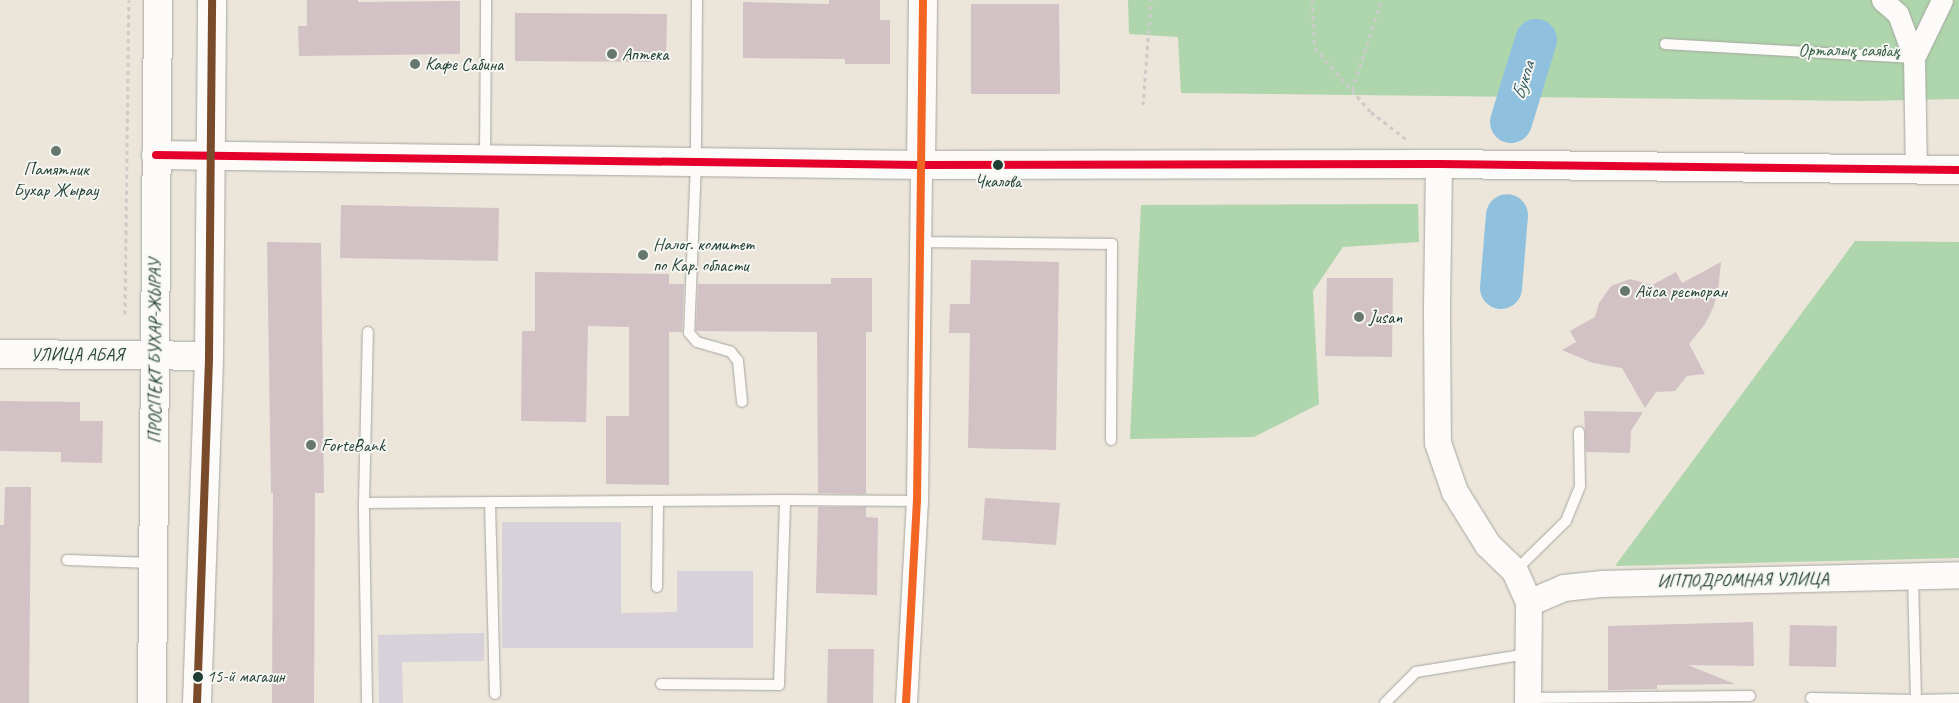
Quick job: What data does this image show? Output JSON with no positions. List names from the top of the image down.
{
  "streets": {
    "main road": ["ПРОСПЕКТ БУХАР-ЖЫРАУ", "УЛИЦА АБАЯ"],
    "street": ["ИППОДРОМНАЯ УЛИЦА"]
  },
  "crossings": [
    ["ПРОСПЕКТ БУХАР-ЖЫРАУ", "УЛИЦА АБАЯ"]
  ],
  "water": ["Букпа"],
  "parks": ["Орталық саябақ"],
  "places": [
    "Аптека",
    "Кафе Сабина",
    "Памятник Бухар Жырау",
    "Чкалова",
    "Налог. комитет по Кар. области",
    "Айса ресторан",
    "Jusan",
    "ForteBank",
    "15-й магазин"
  ]
}
